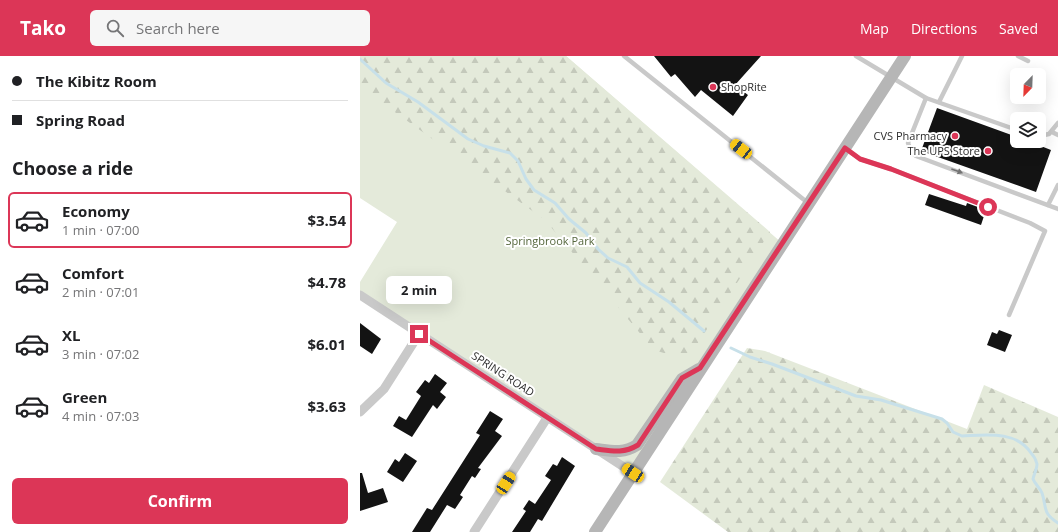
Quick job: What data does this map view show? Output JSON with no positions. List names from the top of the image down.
{
  "streets": {
    "street": ["SPRING ROAD"]
  },
  "parks": ["Springbrook Park"],
  "places": ["ShopRite", "CVS Pharmacy", "The UPS Store"],
  "north": "bottom left",
  "page": {
    "header": "Tako",
    "search": "Search here",
    "nav": ["Map", "Directions", "Saved"],
    "banner": ["The Kibitz Room", "Spring Road"],
    "heading": "Choose a ride",
    "list": [
      {
        "name": "Economy",
        "note": "1 min · 07:00",
        "value": "$3.54"
      },
      {
        "name": "Comfort",
        "note": "2 min · 07:01",
        "value": "$4.78"
      },
      {
        "name": "XL",
        "note": "3 min · 07:02",
        "value": "$6.01"
      },
      {
        "name": "Green",
        "note": "4 min · 07:03",
        "value": "$3.63"
      }
    ],
    "bubble": "2 min",
    "buttons": "Confirm"
  }
}
